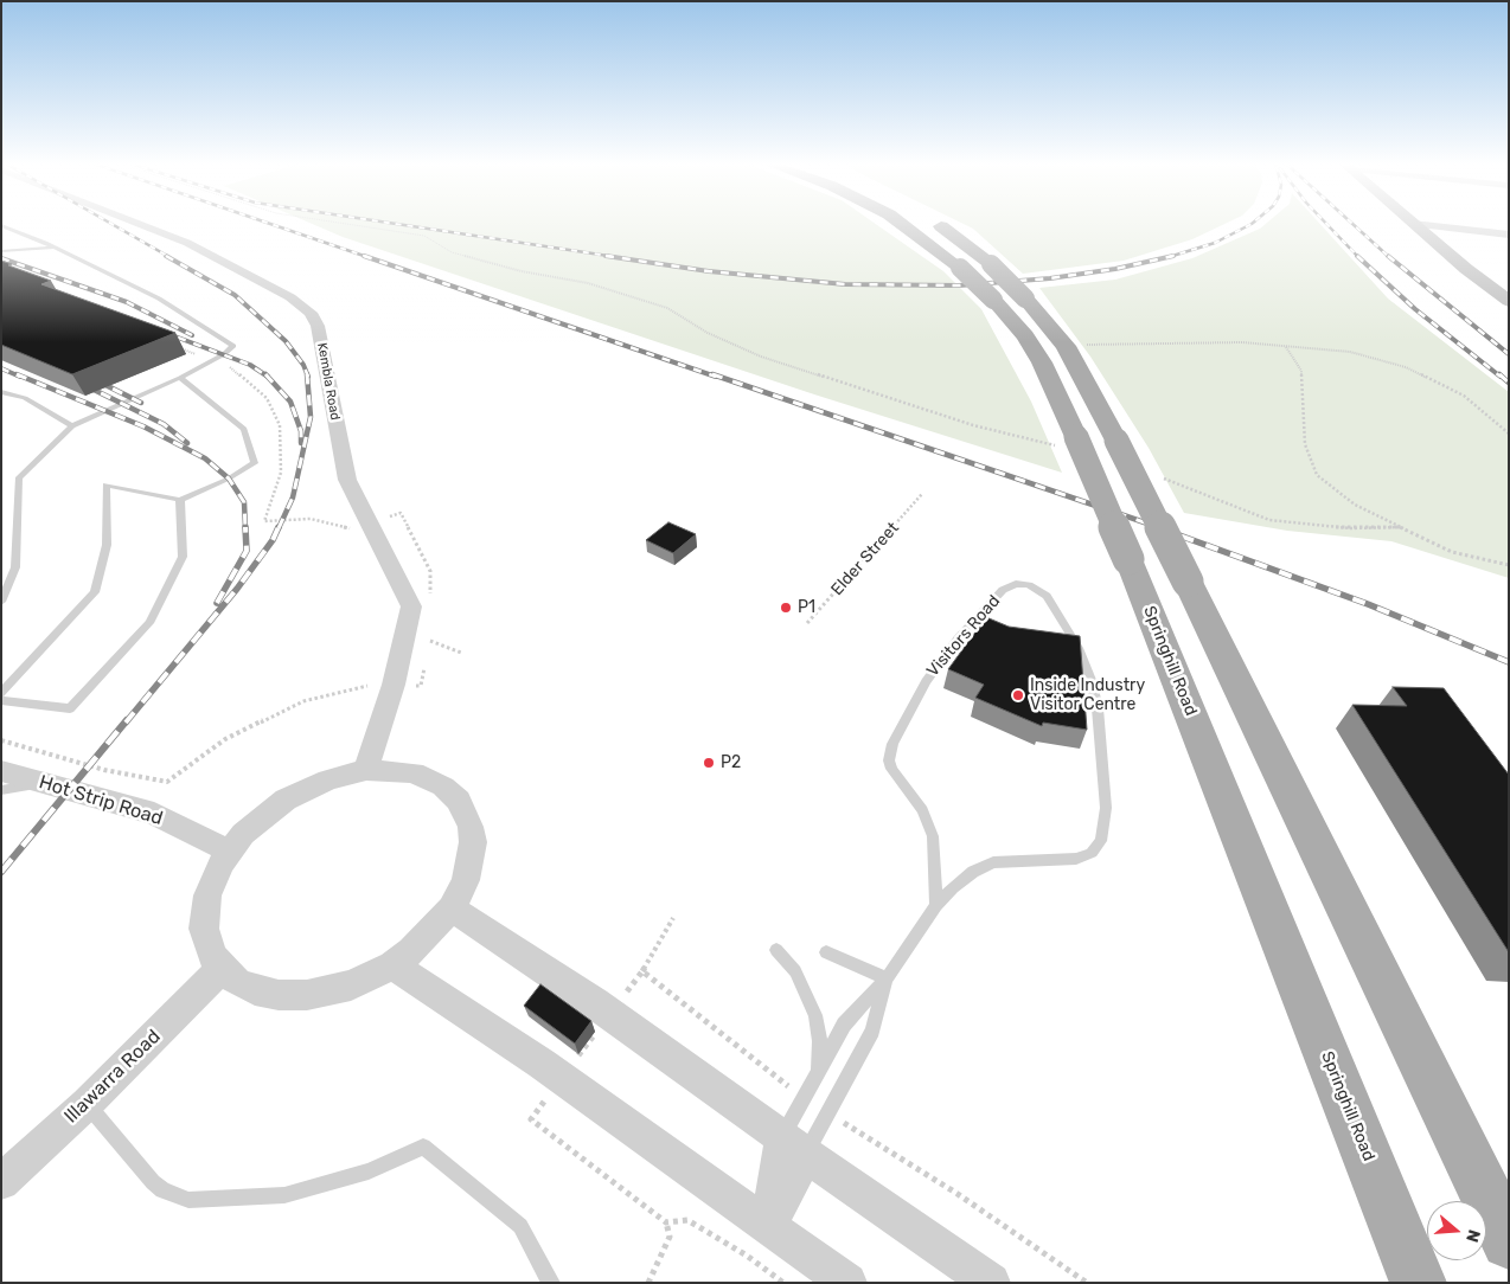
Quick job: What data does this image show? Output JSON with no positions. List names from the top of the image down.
{
  "streets": {
    "main road": ["Springhill Road"],
    "street": ["Kembla Road", "Hot Strip Road", "Illawarra Road"],
    "lane": ["Visitors Road"],
    "path": ["Elder Street"]
  },
  "places": ["P1", "Inside Industry Visitor Centre", "P2"],
  "north": "right"
}
